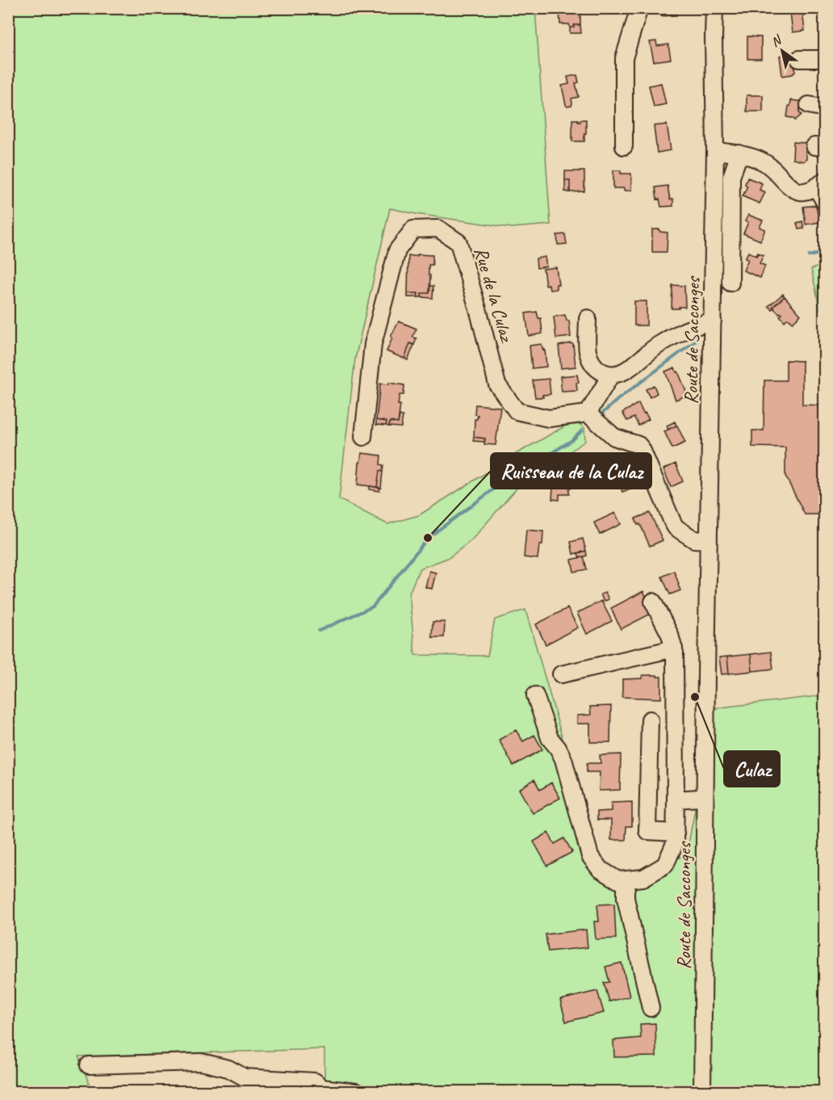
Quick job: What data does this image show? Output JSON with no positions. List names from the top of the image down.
{
  "streets": {
    "street": ["Rue de la Culaz", "Route de Sacconges"]
  },
  "places": ["Ruisseau de la Culaz", "Culaz"],
  "north": "top left"
}
